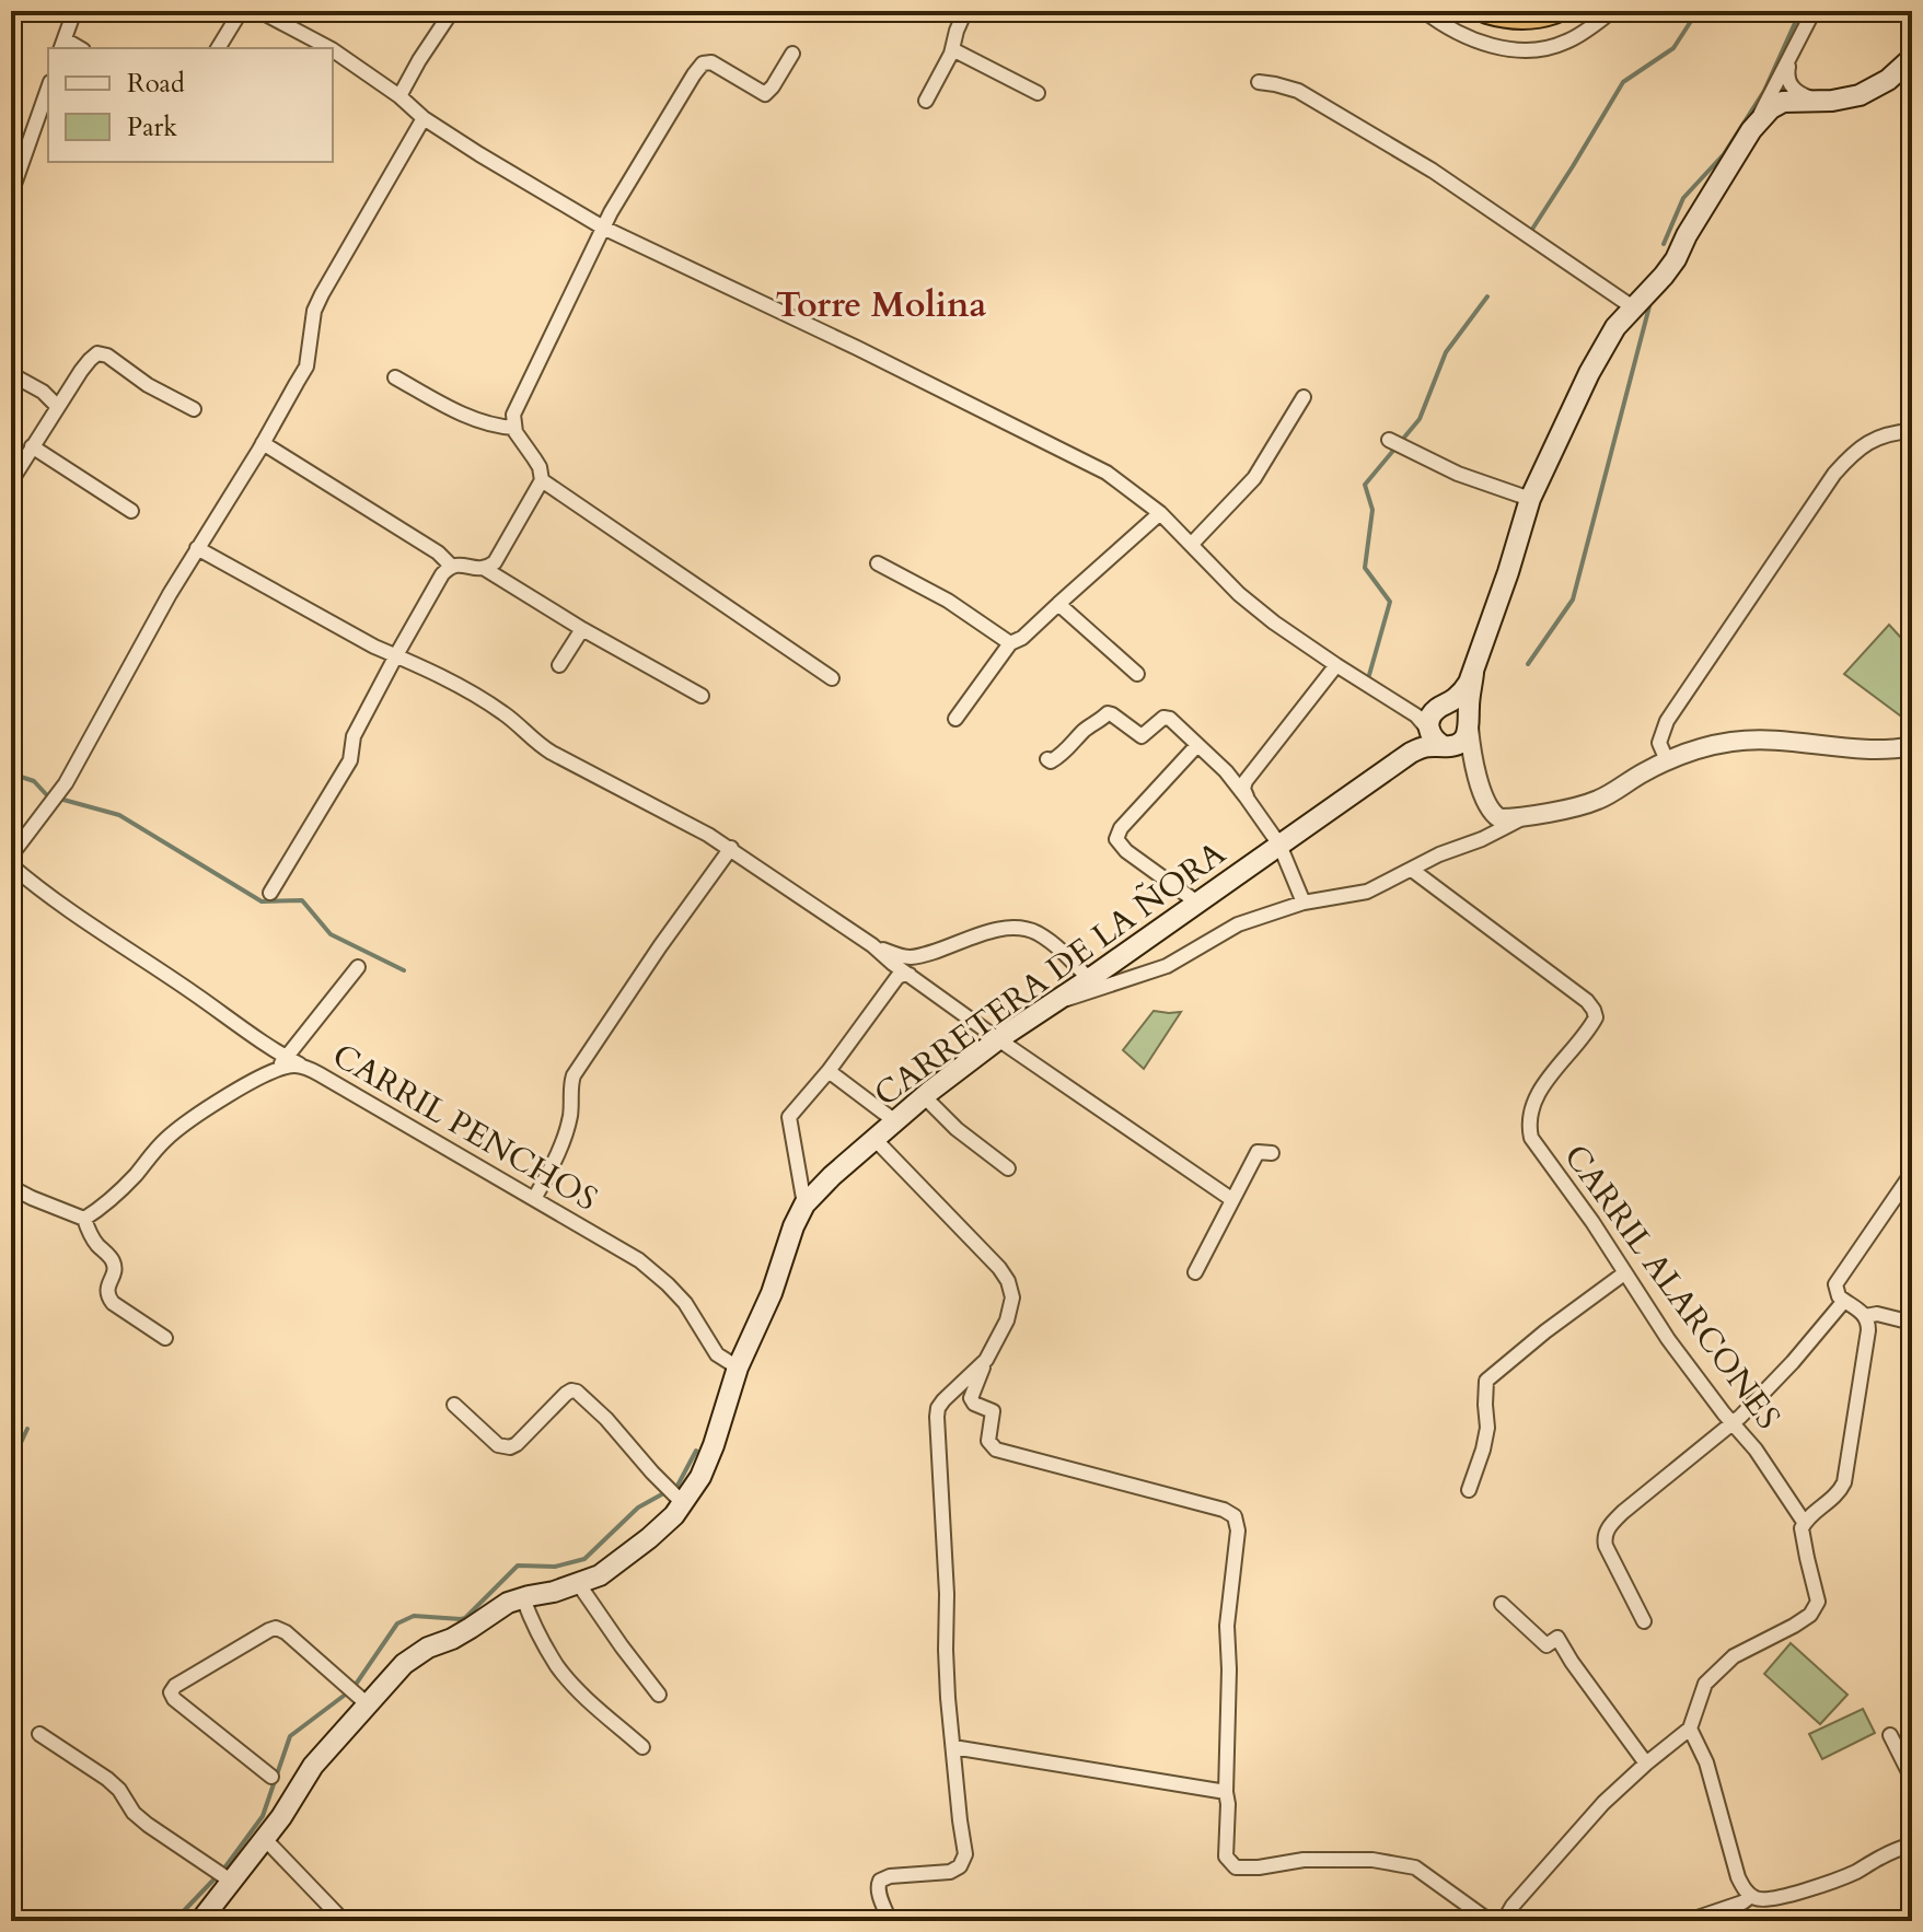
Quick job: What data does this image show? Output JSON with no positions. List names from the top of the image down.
{
  "streets": {
    "main road": ["CARRETERA DE LA ÑORA"],
    "street": ["CARRIL PENCHOS", "CARRIL ALARCONES"]
  },
  "crossings": [
    ["CARRETERA DE LA ÑORA", "CARRIL PENCHOS"]
  ],
  "districts": ["Torre Molina"],
  "legend": ["Road", "Park"]
}
